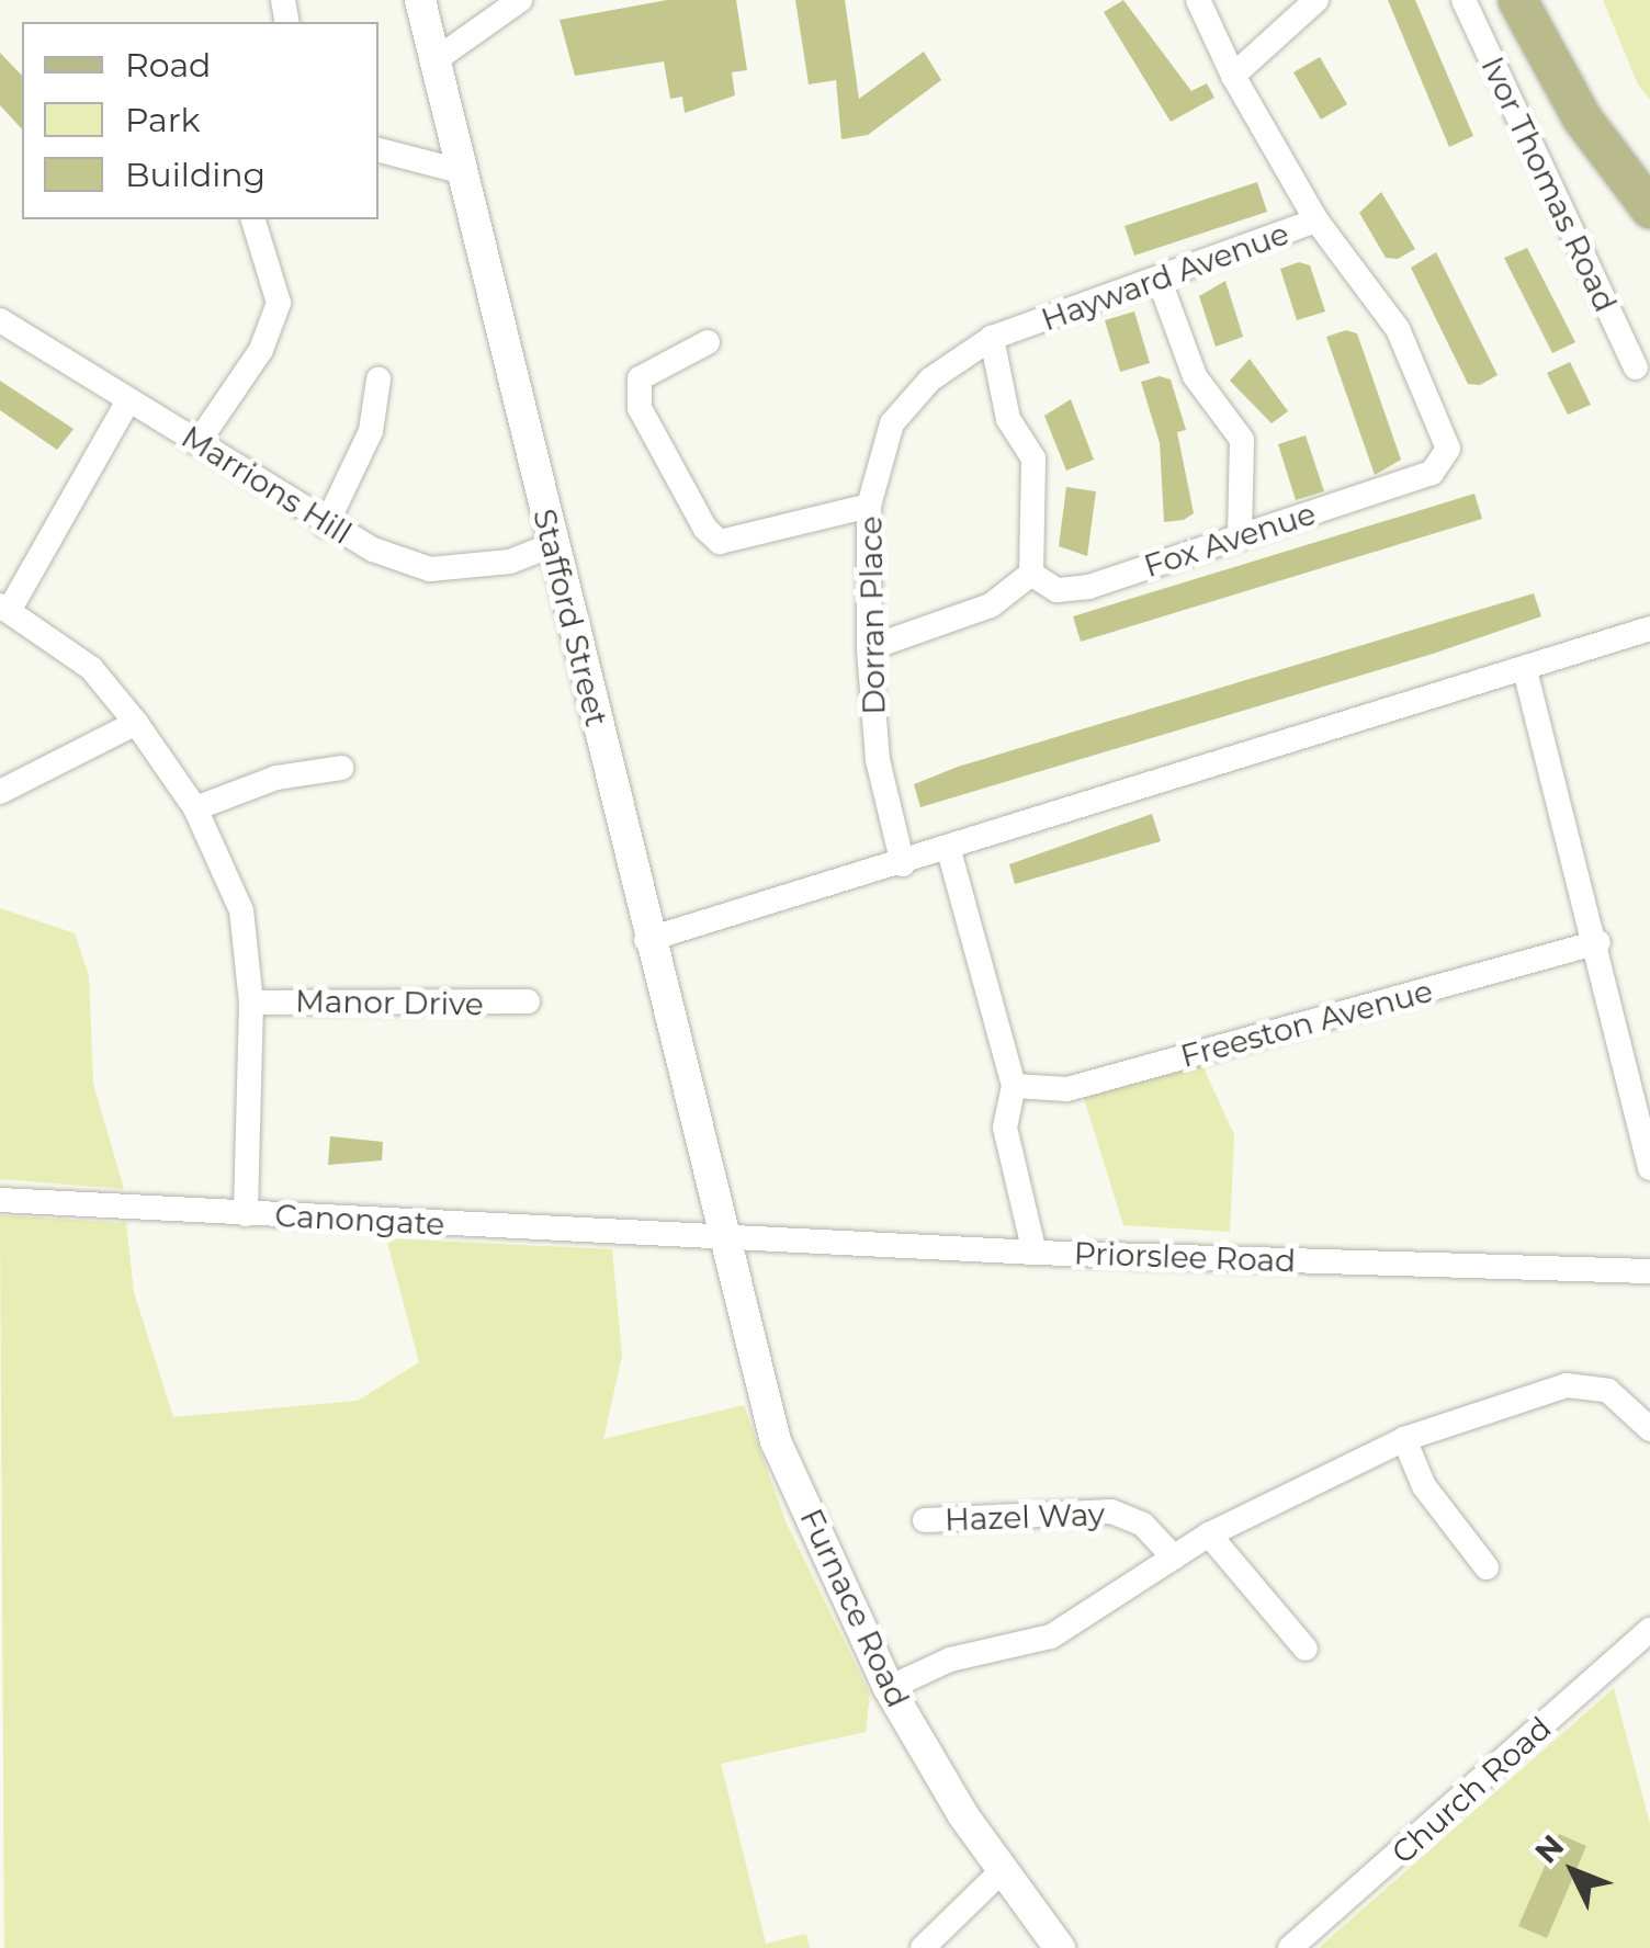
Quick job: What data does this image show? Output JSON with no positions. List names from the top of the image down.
{
  "streets": {
    "street": [
      "Ivor Thomas Road",
      "Hayward Avenue",
      "Marrions Hill",
      "Fox Avenue",
      "Dorran Place",
      "Stafford Street",
      "Manor Drive",
      "Freeston Avenue",
      "Canongate",
      "Priorslee Road",
      "Hazel Way",
      "Furnace Road",
      "Church Road"
    ]
  },
  "crossings": [
    ["Hayward Avenue", "Fox Avenue"],
    ["Hayward Avenue", "Dorran Place"],
    ["Marrions Hill", "Stafford Street"],
    ["Stafford Street", "Canongate"],
    ["Stafford Street", "Priorslee Road"],
    ["Stafford Street", "Furnace Road"],
    ["Canongate", "Priorslee Road"],
    ["Canongate", "Furnace Road"],
    ["Priorslee Road", "Furnace Road"]
  ],
  "legend": ["Road", "Park", "Building"],
  "north": "top left"
}
